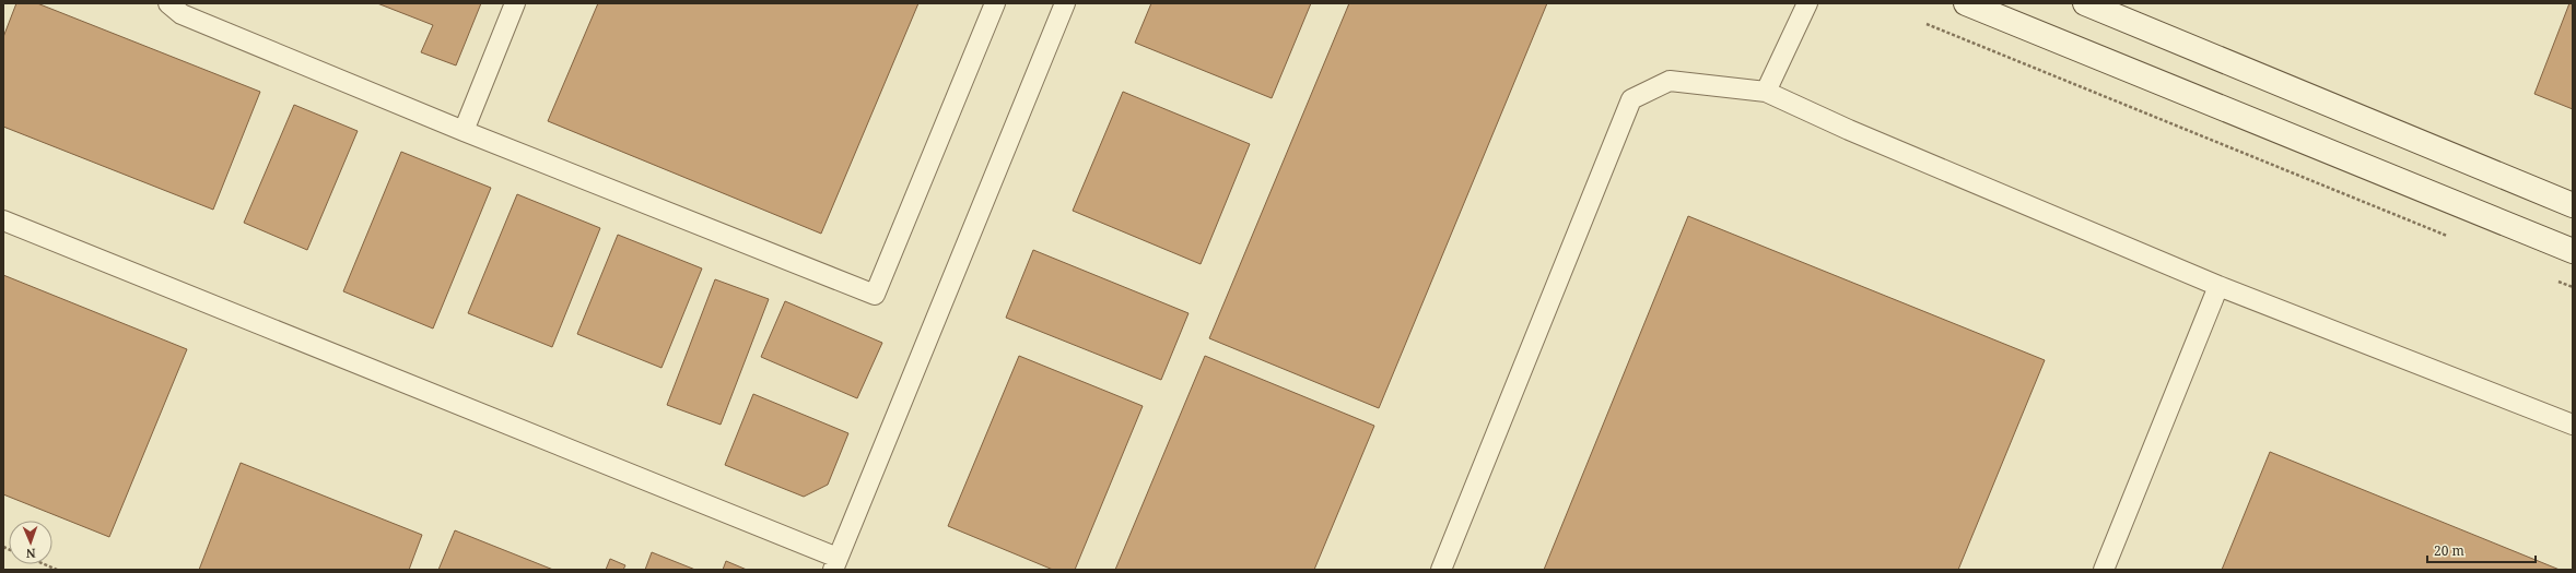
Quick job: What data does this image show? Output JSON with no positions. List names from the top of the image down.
{
  "scale_bar": "20 m",
  "north": "bottom"
}
